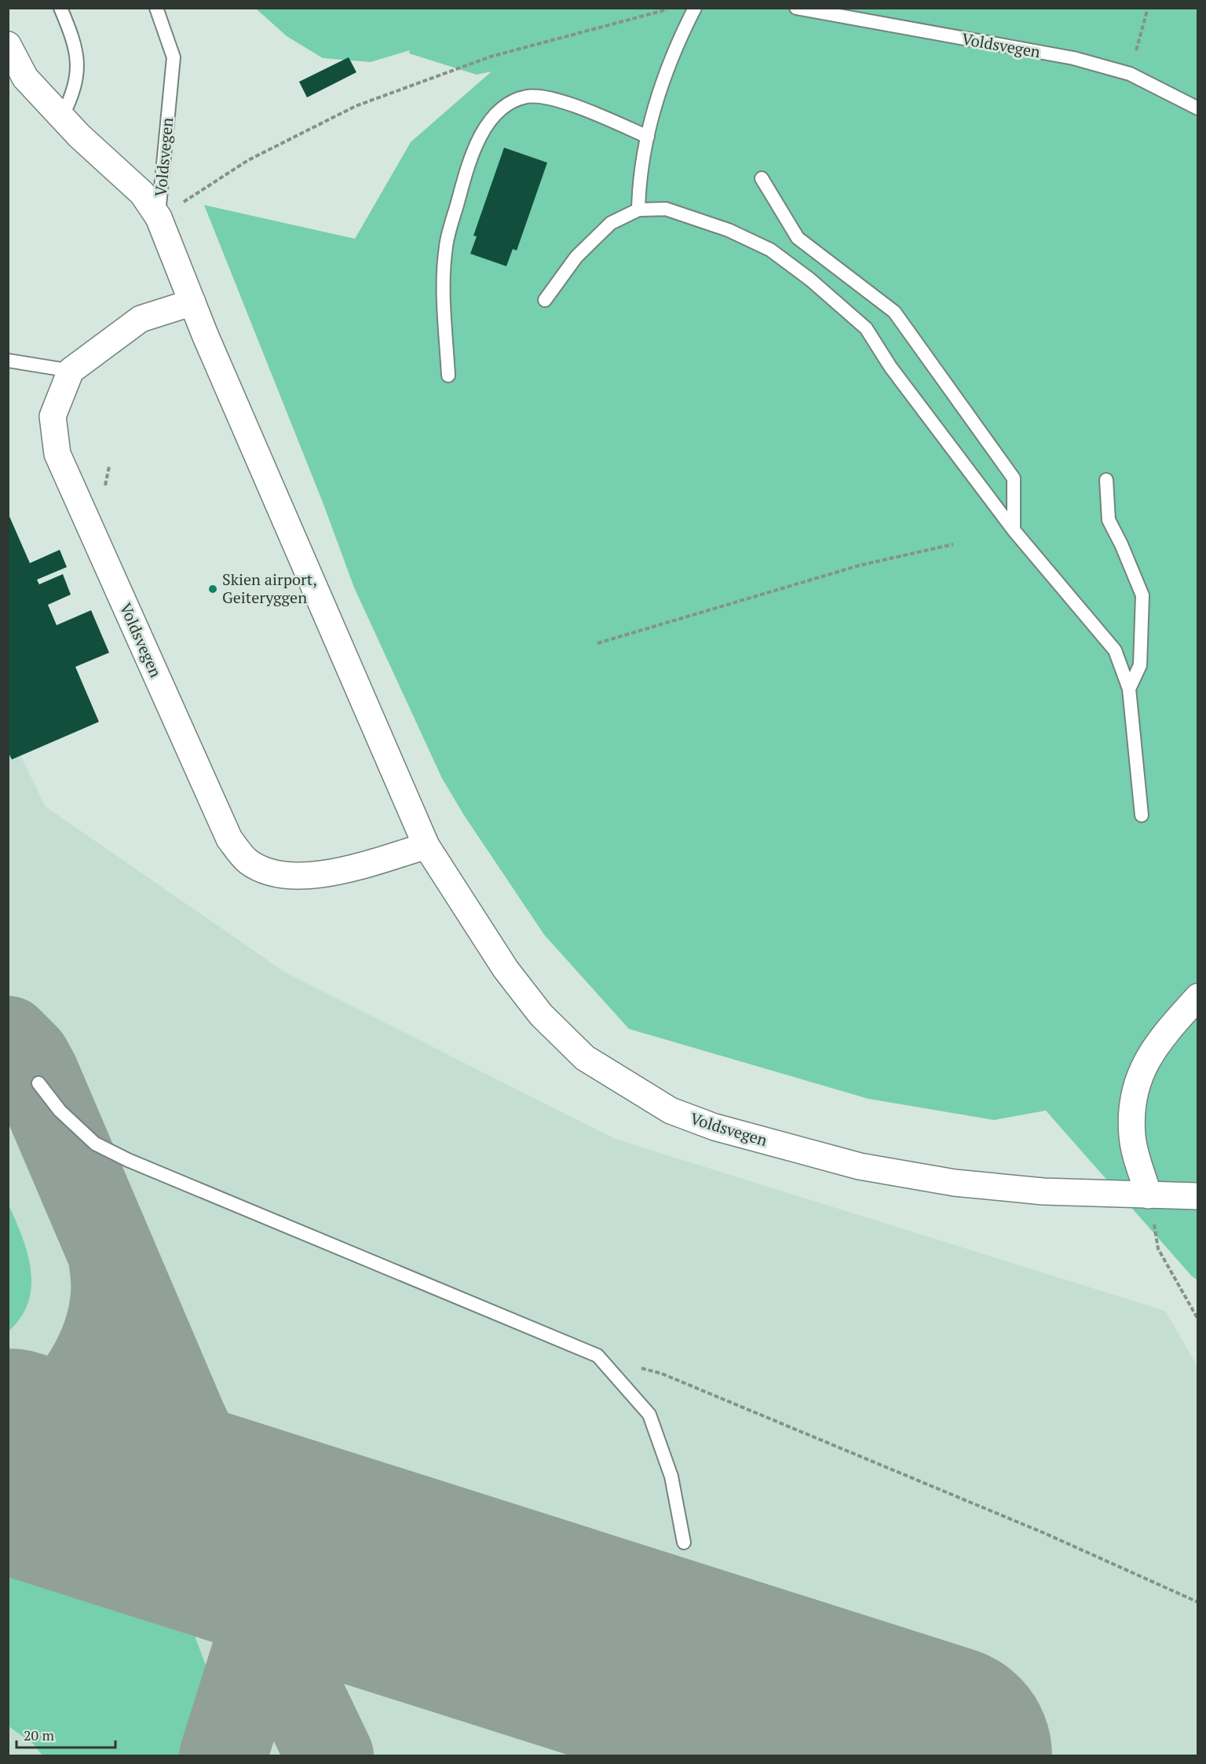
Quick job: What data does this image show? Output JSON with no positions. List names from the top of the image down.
{
  "streets": {
    "street": ["Voldsvegen"]
  },
  "places": ["Skien airport, Geiteryggen"],
  "scale_bar": "20 m"
}
